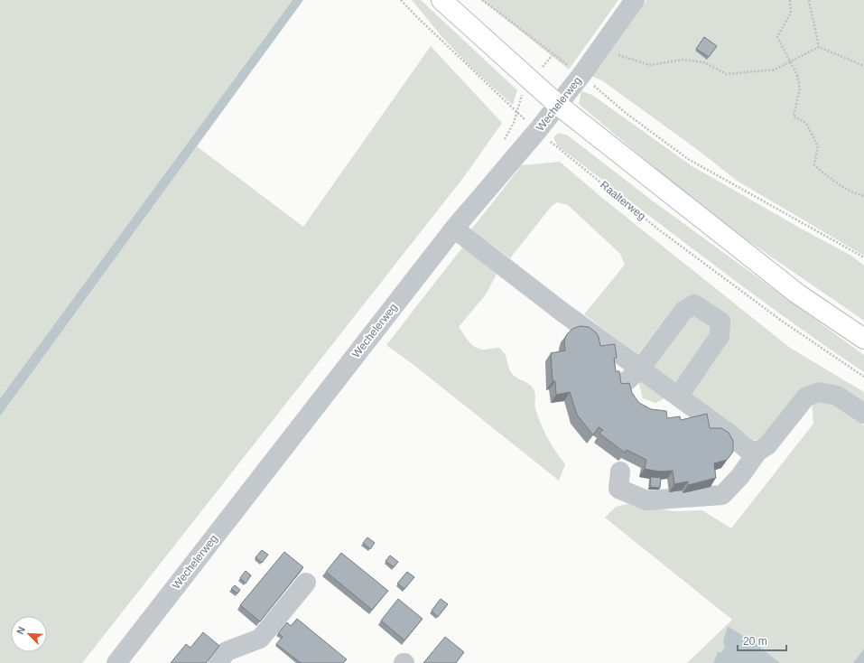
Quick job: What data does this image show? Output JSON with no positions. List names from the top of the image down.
{
  "streets": {
    "street": ["Wechelerweg"],
    "path": ["Raalterweg"]
  },
  "crossings": [
    ["Wechelerweg", "Raalterweg"]
  ],
  "scale_bar": "20 m",
  "north": "top left"
}
